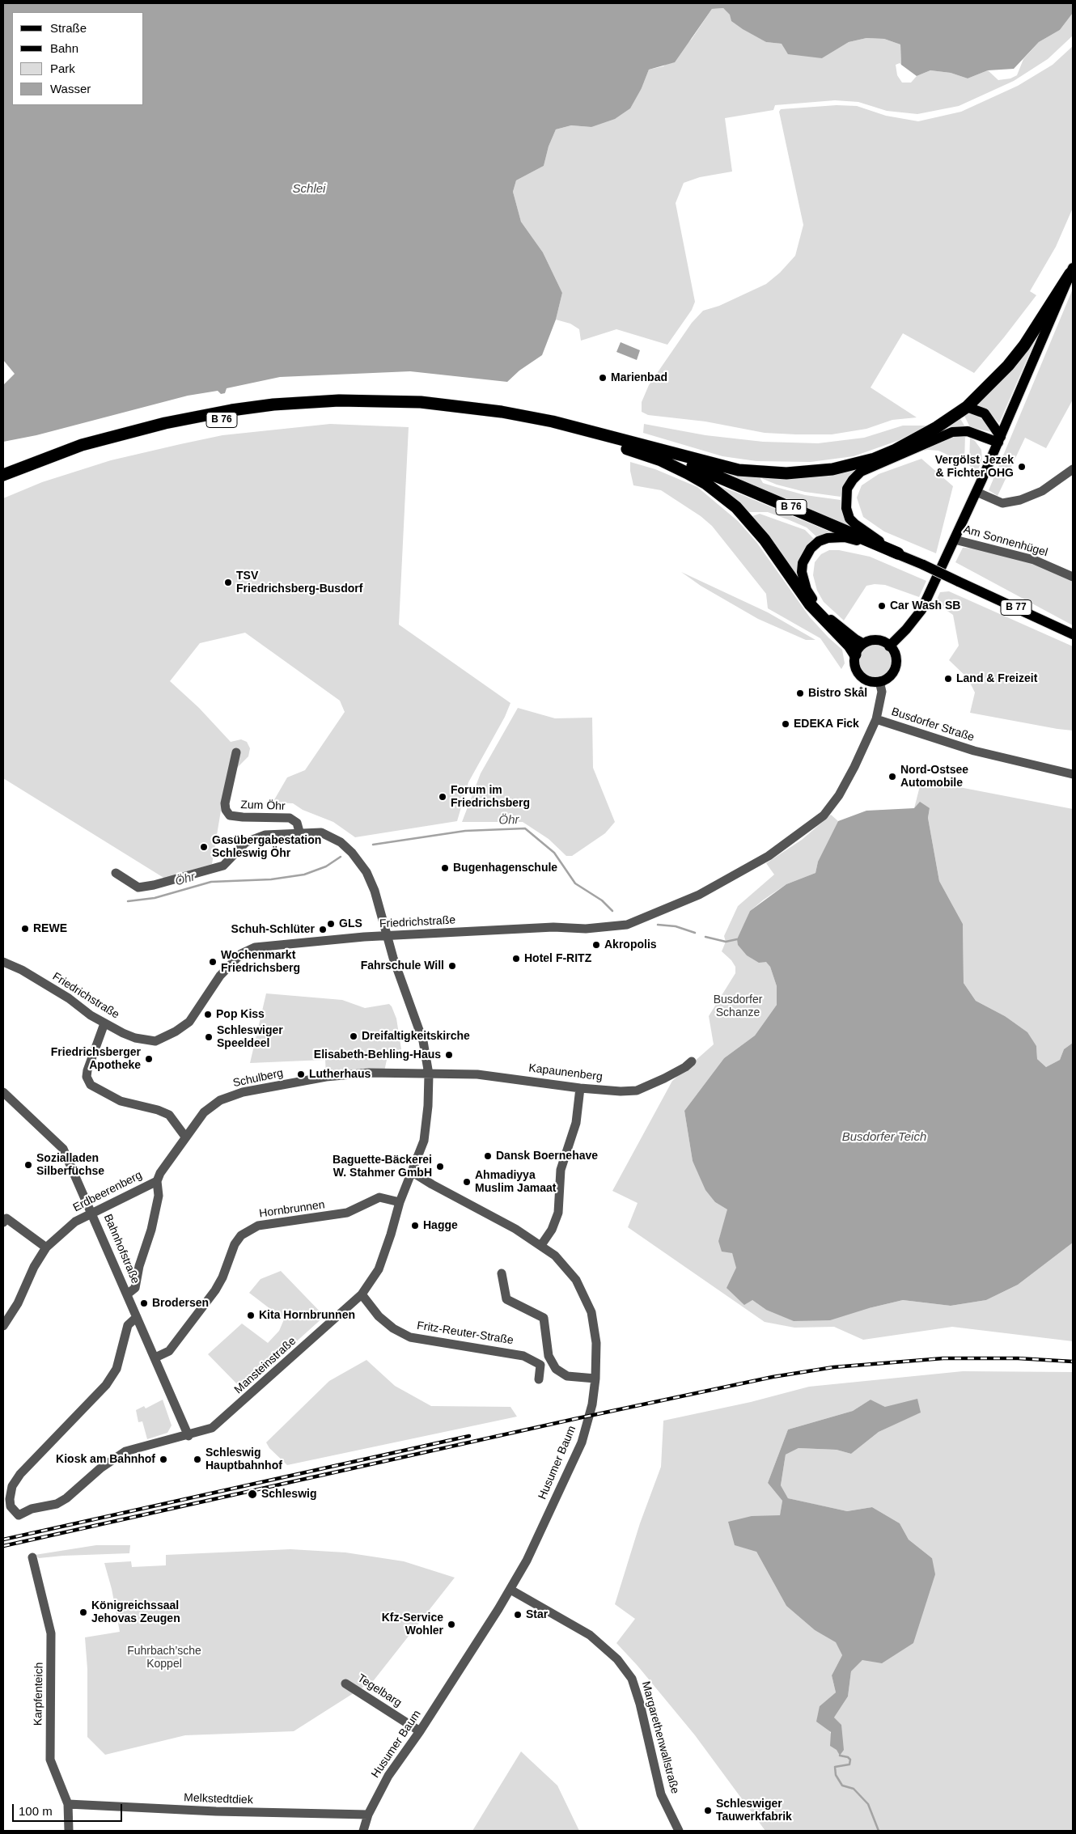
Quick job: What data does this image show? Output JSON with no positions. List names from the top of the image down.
{
  "streets": {
    "highway": ["B 76"],
    "main road": ["B 77"],
    "street": [
      "Am Sonnenhügel",
      "Busdorfer Straße",
      "Zum Öhr",
      "Friedrichstraße",
      "Kapaunenberg",
      "Schulberg",
      "Erdbeerenberg",
      "Hornbrunnen",
      "Bahnhofstraße",
      "Fritz-Reuter-Straße",
      "Mansteinstraße",
      "Husumer Baum",
      "Tegelbarg",
      "Karpfenteich",
      "Margarethenwallstraße",
      "Melkstedtdiek"
    ]
  },
  "crossings": [
    ["B 76", "B 77"],
    ["Busdorfer Straße", "Friedrichstraße"],
    ["Kapaunenberg", "Schulberg"],
    ["Schulberg", "Erdbeerenberg"],
    ["Erdbeerenberg", "Bahnhofstraße"],
    ["Hornbrunnen", "Bahnhofstraße"],
    ["Hornbrunnen", "Mansteinstraße"],
    ["Bahnhofstraße", "Mansteinstraße"],
    ["Fritz-Reuter-Straße", "Mansteinstraße"],
    ["Mansteinstraße", "Husumer Baum"],
    ["Husumer Baum", "Tegelbarg"],
    ["Husumer Baum", "Margarethenwallstraße"],
    ["Husumer Baum", "Melkstedtdiek"],
    ["Karpfenteich", "Melkstedtdiek"]
  ],
  "water": ["Schlei", "Öhr", "Busdorfer Teich"],
  "parks": ["Busdorfer Schanze", "Fuhrbach’sche Koppel"],
  "places": [
    "Marienbad",
    "Vergölst Jezek & Fichter OHG",
    "TSV Friedrichsberg-Busdorf",
    "Car Wash SB",
    "Land & Freizeit",
    "Bistro Skål",
    "EDEKA Fick",
    "Nord-Ostsee Automobile",
    "Forum im Friedrichsberg",
    "Gasübergabestation Schleswig Öhr",
    "Bugenhagenschule",
    "GLS",
    "REWE",
    "Schuh-Schlüter",
    "Akropolis",
    "Hotel F-RITZ",
    "Wochenmarkt Friedrichsberg",
    "Fahrschule Will",
    "Pop Kiss",
    "Dreifaltigkeitskirche",
    "Schleswiger Speeldeel",
    "Elisabeth-Behling-Haus",
    "Friedrichsberger Apotheke",
    "Lutherhaus",
    "Dansk Boernehave",
    "Sozialladen Silberfüchse",
    "Baguette-Bäckerei W. Stahmer GmbH",
    "Ahmadiyya Muslim Jamaat",
    "Hagge",
    "Brodersen",
    "Kita Hornbrunnen",
    "Kiosk am Bahnhof",
    "Schleswig Hauptbahnhof",
    "Schleswig",
    "Königreichssaal Jehovas Zeugen",
    "Star",
    "Kfz-Service Wohler",
    "Schleswiger Tauwerkfabrik"
  ],
  "legend": [
    "Straße",
    "Bahn",
    "Park",
    "Wasser"
  ],
  "scale_bar": "100 m"
}
